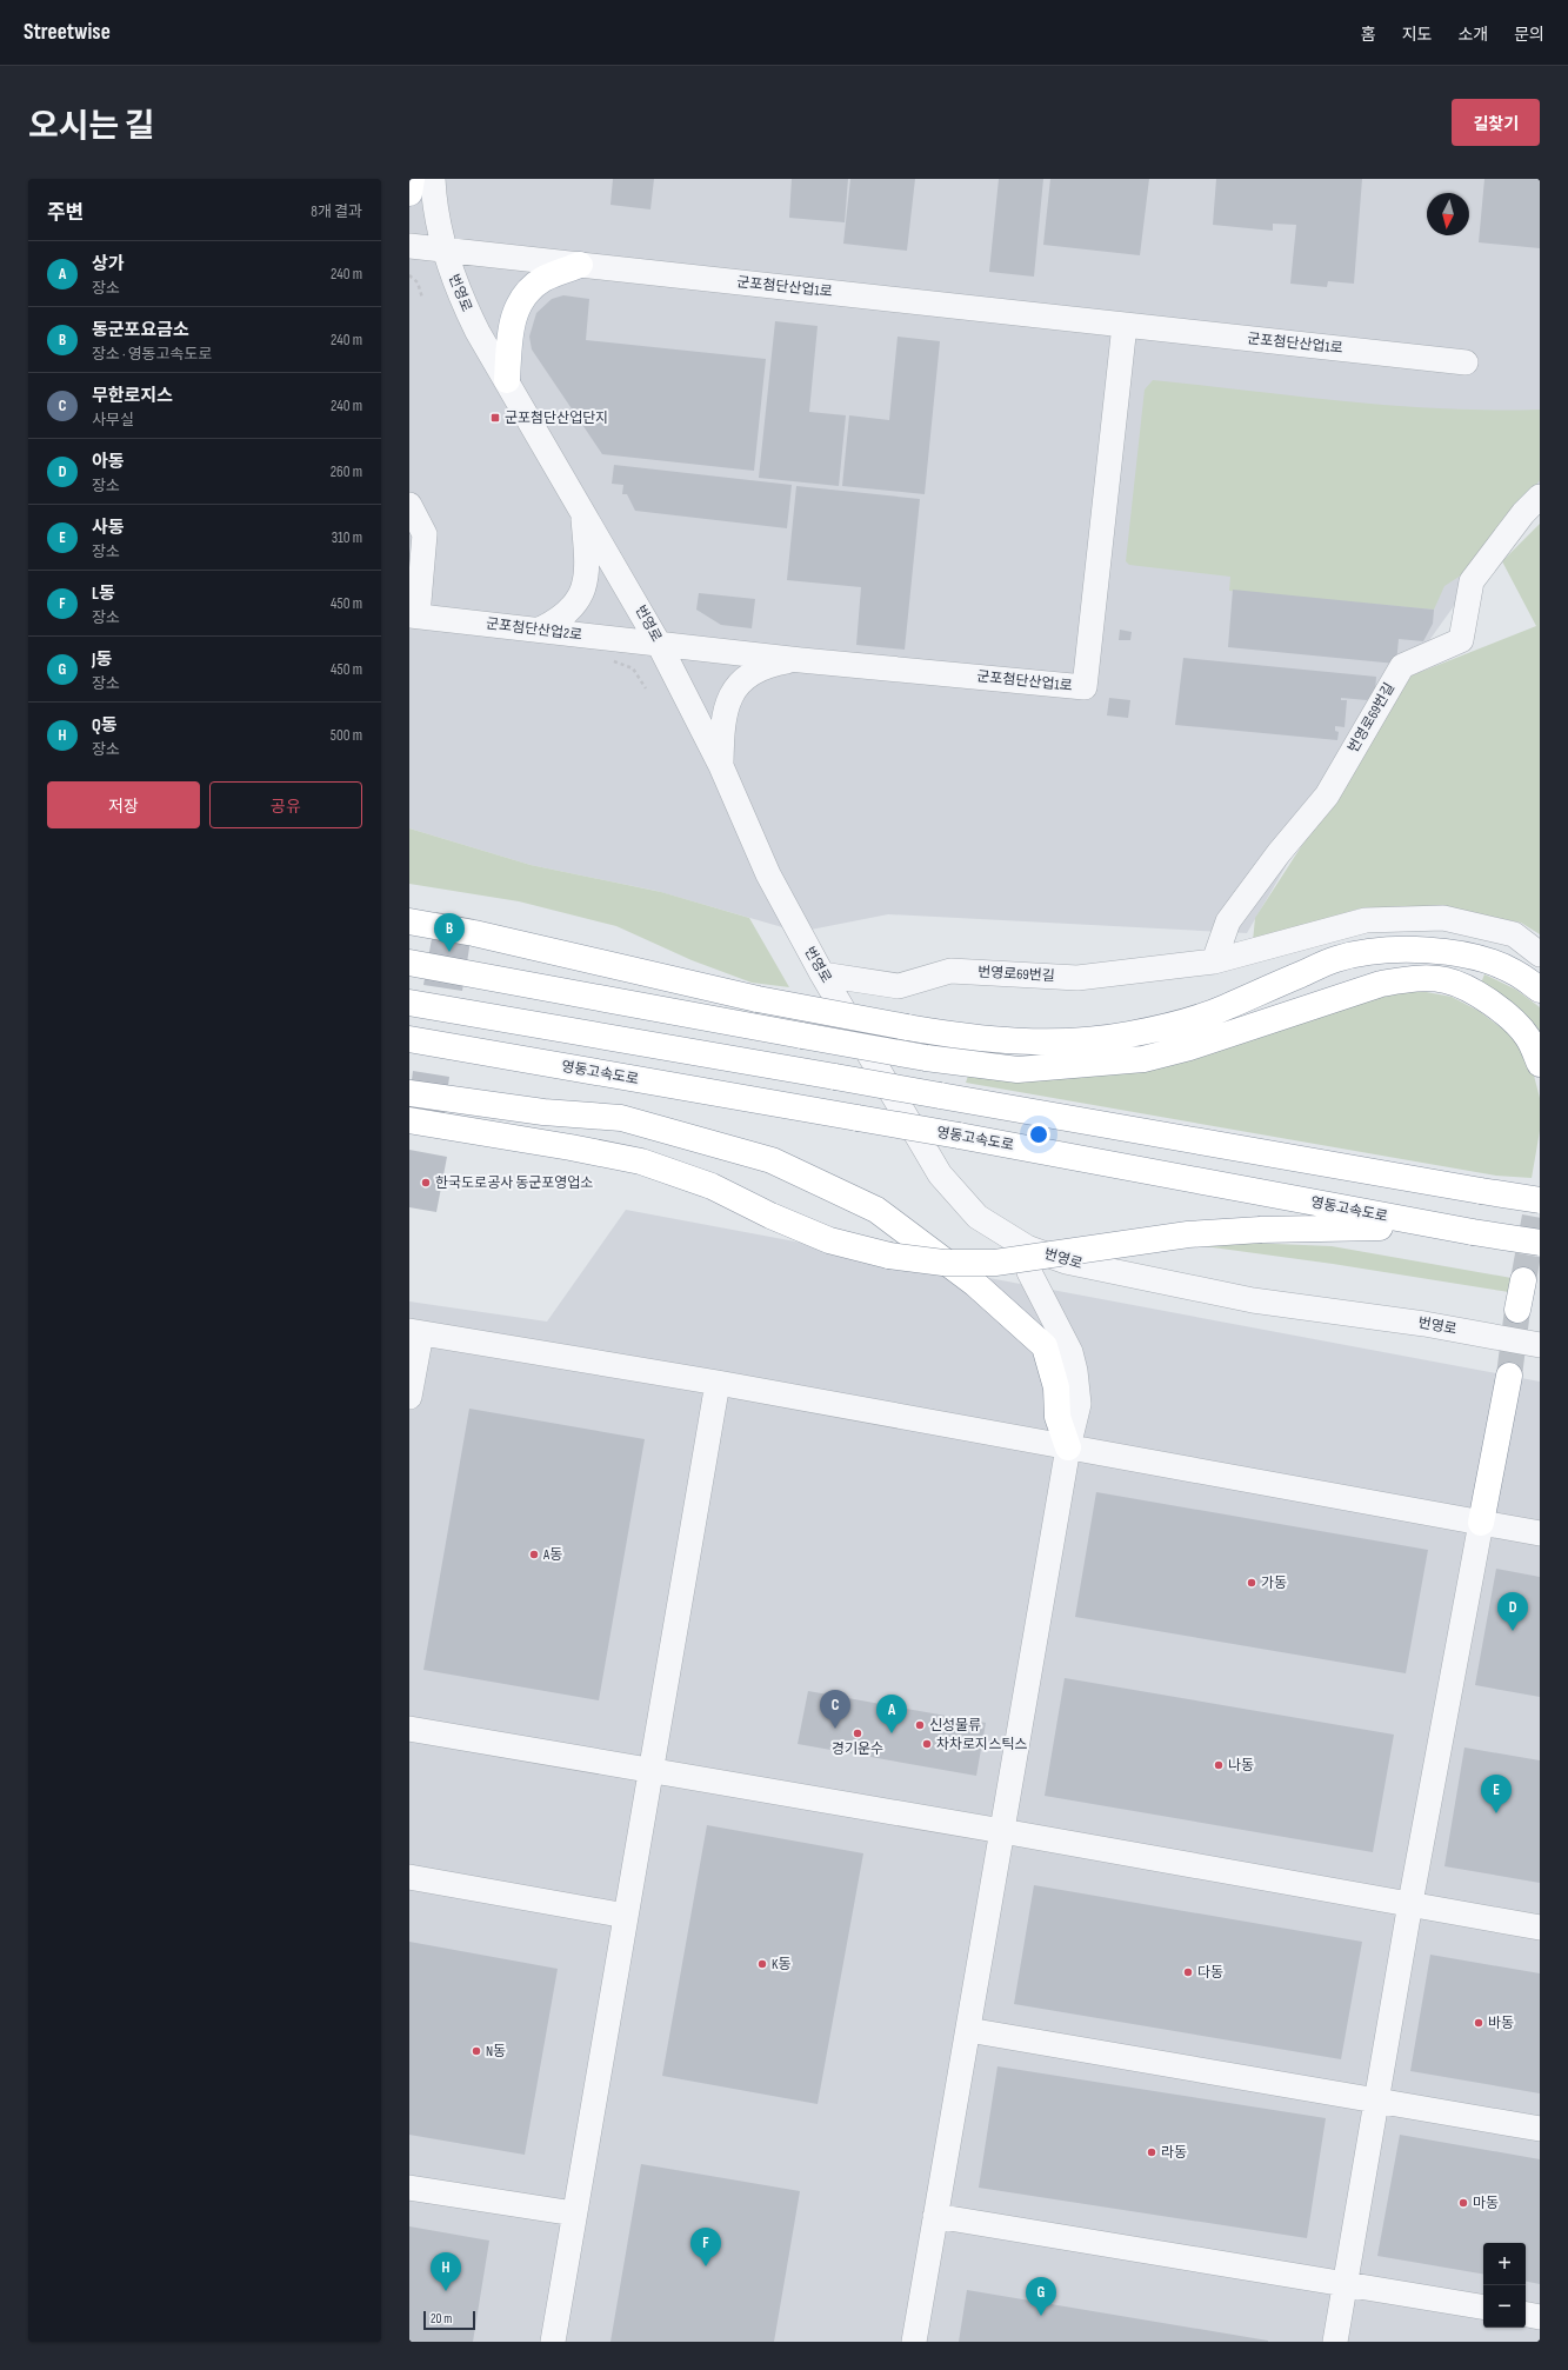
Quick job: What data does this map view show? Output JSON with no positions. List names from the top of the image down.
{
  "streets": {
    "main road": ["영동고속도로"],
    "street": [
      "군포첨단산업1로",
      "번영로",
      "군포첨단산업2로",
      "번영로69번길"
    ]
  },
  "crossings": [
    ["군포첨단산업1로", "번영로"],
    ["군포첨단산업1로", "군포첨단산업2로"],
    ["번영로", "군포첨단산업2로"],
    ["번영로", "번영로69번길"]
  ],
  "places": {
    "transit": ["군포첨단산업단지"],
    "other": [
      "한국도로공사 동군포영업소",
      "A동",
      "가동",
      "신성물류",
      "경기운수",
      "차차로지스틱스",
      "나동",
      "K동",
      "다동",
      "바동",
      "N동",
      "라동",
      "마동"
    ]
  },
  "scale_bar": "20 m",
  "north": "bottom",
  "page": {
    "header": "Streetwise",
    "nav": [
      "홈",
      "지도",
      "소개",
      "문의"
    ],
    "title": "오시는 길",
    "buttons": [
      "길찾기",
      ["저장", "공유"]
    ],
    "heading": ["주변", "8개 결과"],
    "list": [
      {
        "mark": "A",
        "name": "상가",
        "note": "장소",
        "value": "240 m"
      },
      {
        "mark": "B",
        "name": "동군포요금소",
        "note": "장소 · 영동고속도로",
        "value": "240 m"
      },
      {
        "mark": "C",
        "name": "무한로지스",
        "note": "사무실",
        "value": "240 m"
      },
      {
        "mark": "D",
        "name": "아동",
        "note": "장소",
        "value": "260 m"
      },
      {
        "mark": "E",
        "name": "사동",
        "note": "장소",
        "value": "310 m"
      },
      {
        "mark": "F",
        "name": "L동",
        "note": "장소",
        "value": "450 m"
      },
      {
        "mark": "G",
        "name": "J동",
        "note": "장소",
        "value": "450 m"
      },
      {
        "mark": "H",
        "name": "Q동",
        "note": "장소",
        "value": "500 m"
      }
    ],
    "pins": [
      "B",
      "D",
      "C",
      "A",
      "E",
      "F",
      "H",
      "G"
    ],
    "map_buttons": ["+", "−"],
    "scale": "20 m"
  }
}
